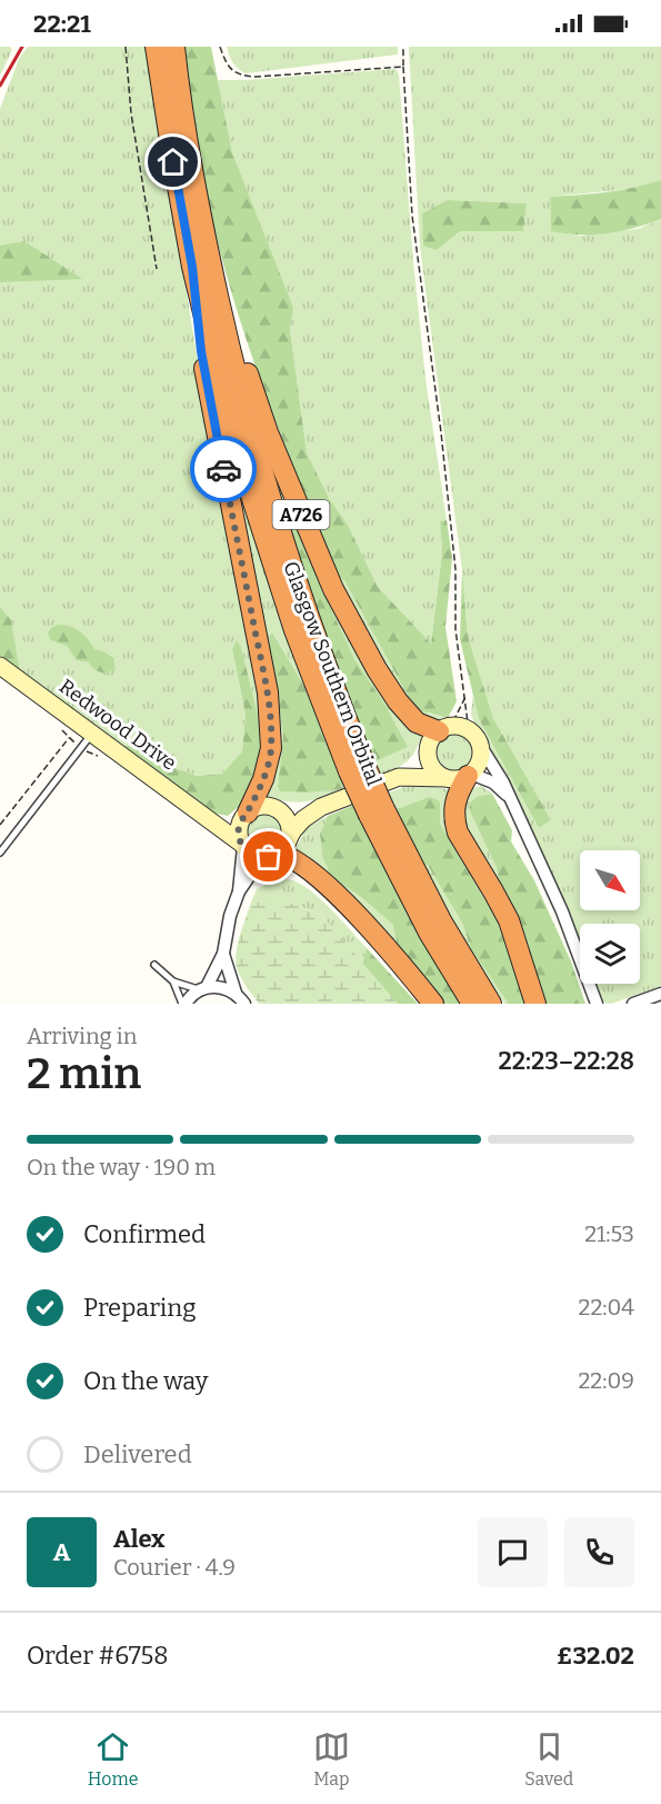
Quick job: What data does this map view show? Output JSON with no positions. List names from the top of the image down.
{
  "streets": {
    "highway": ["A726", "Glasgow Southern Orbital"],
    "street": ["Redwood Drive"]
  },
  "crossings": [
    ["A726", "Glasgow Southern Orbital"],
    ["A726", "Redwood Drive"]
  ],
  "north": "bottom right",
  "page": {
    "status": "22:21",
    "heading": ["2 min", "Arriving in", "22:23–22:28"],
    "panel": [
      "Alex",
      "Courier · 4.9",
      "Order #6758",
      "£32.02"
    ],
    "bar": "On the way · 190 m",
    "list": [
      ["Confirmed", "21:53"],
      ["Preparing", "22:04"],
      ["On the way", "22:09"],
      "Delivered"
    ],
    "round": "A",
    "tabs": ["Home", "Map", "Saved"]
  }
}
